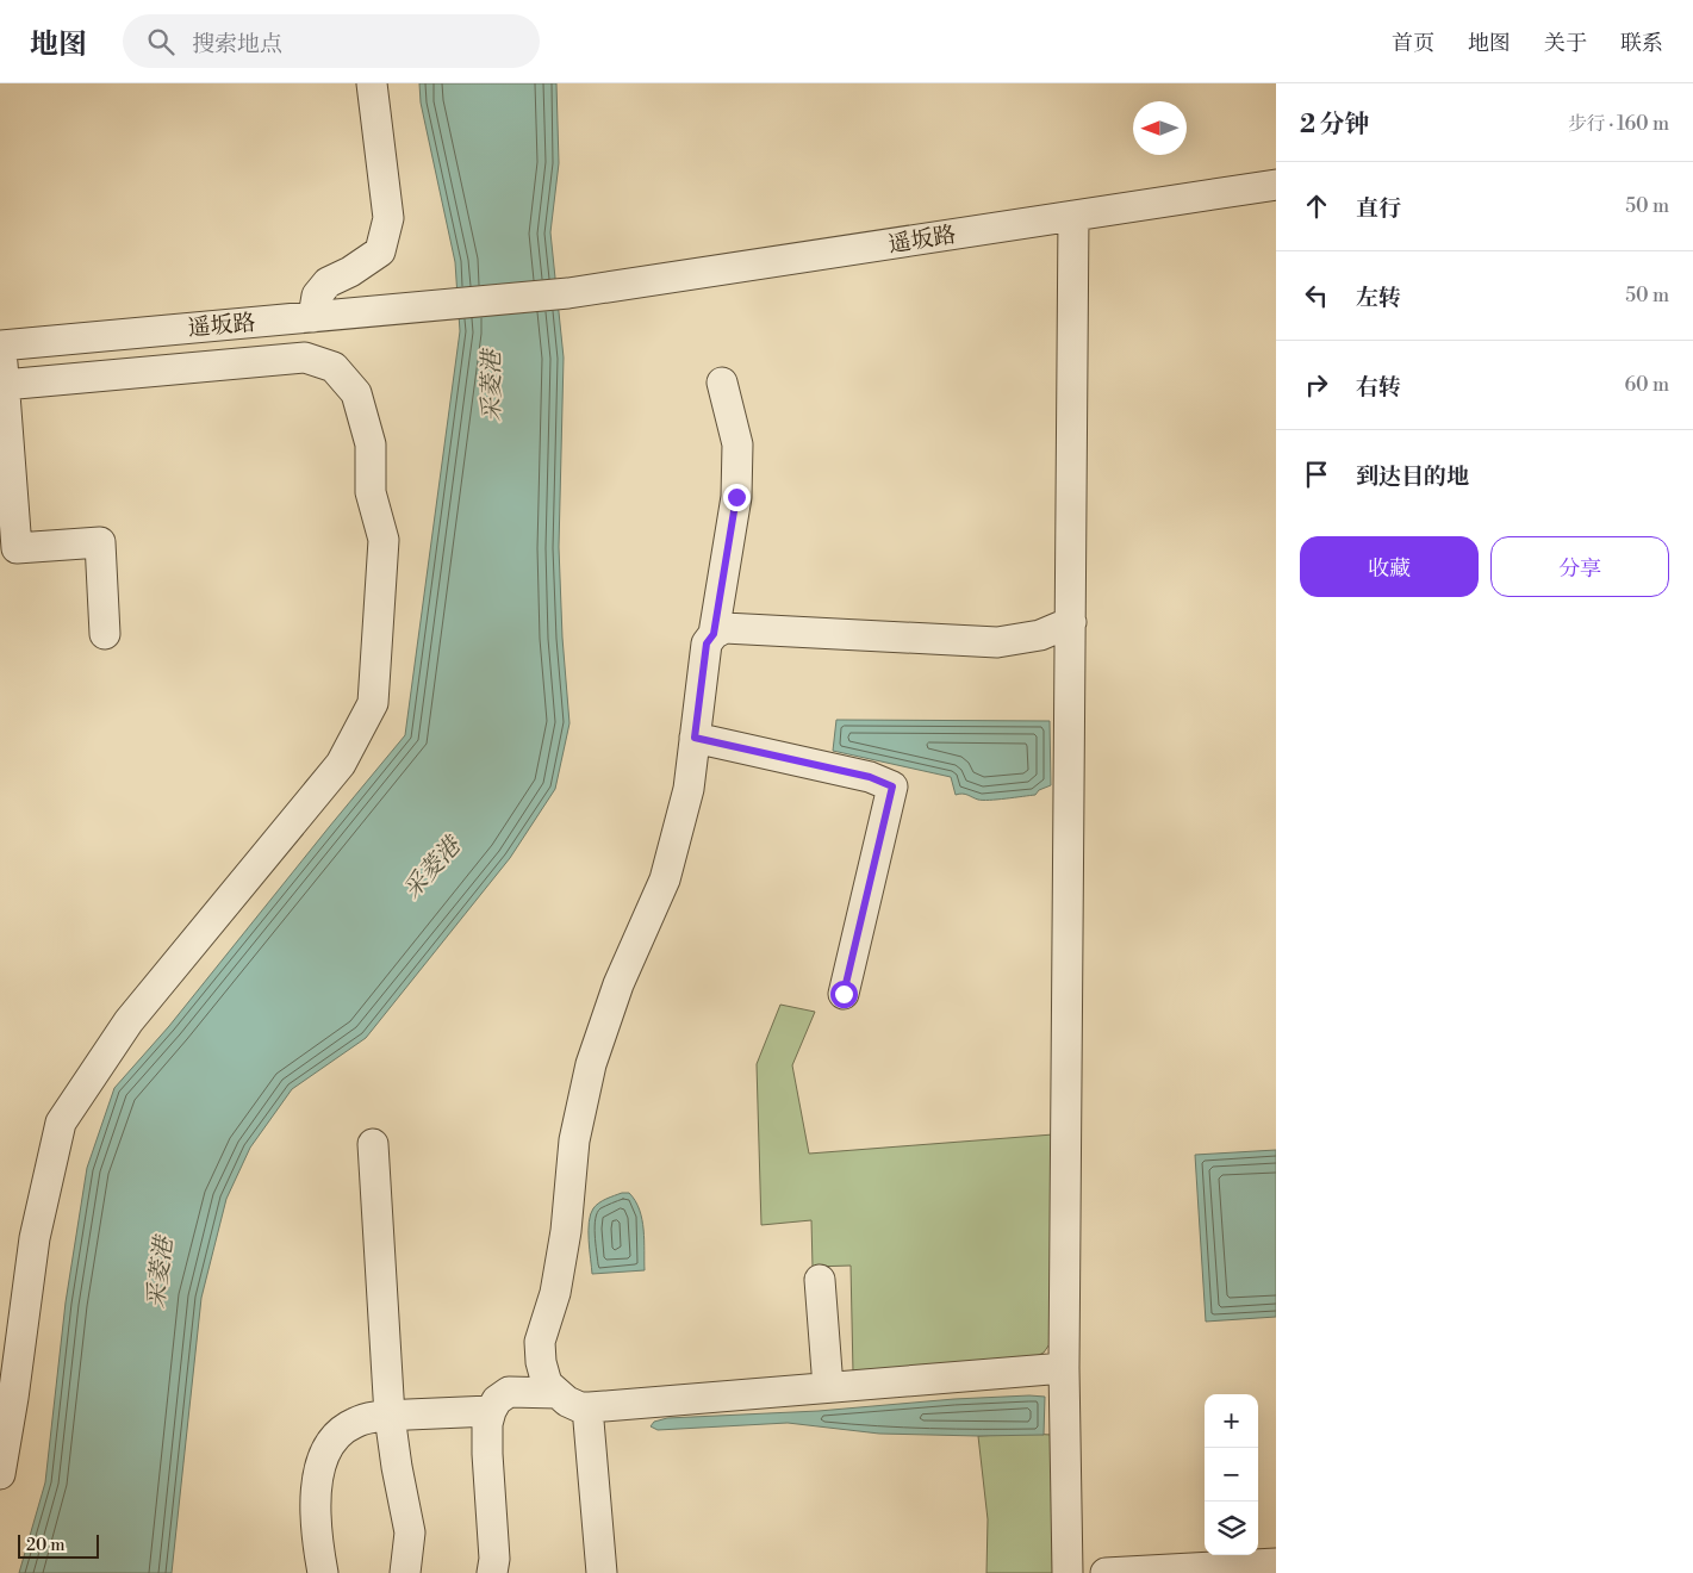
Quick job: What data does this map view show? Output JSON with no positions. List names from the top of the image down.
{
  "streets": {
    "street": ["遥坂路"]
  },
  "water": ["采菱港"],
  "scale_bar": "20 m",
  "north": "left",
  "page": {
    "header": "地图",
    "search": "搜索地点",
    "nav": [
      "首页",
      "地图",
      "关于",
      "联系"
    ],
    "heading": ["2 分钟", "步行 · 160 m"],
    "list": [
      ["直行", "50 m"],
      ["左转", "50 m"],
      ["右转", "60 m"],
      "到达目的地"
    ],
    "buttons": ["收藏", "分享"],
    "map_buttons": ["+", "−"],
    "scale": "20 m"
  }
}
